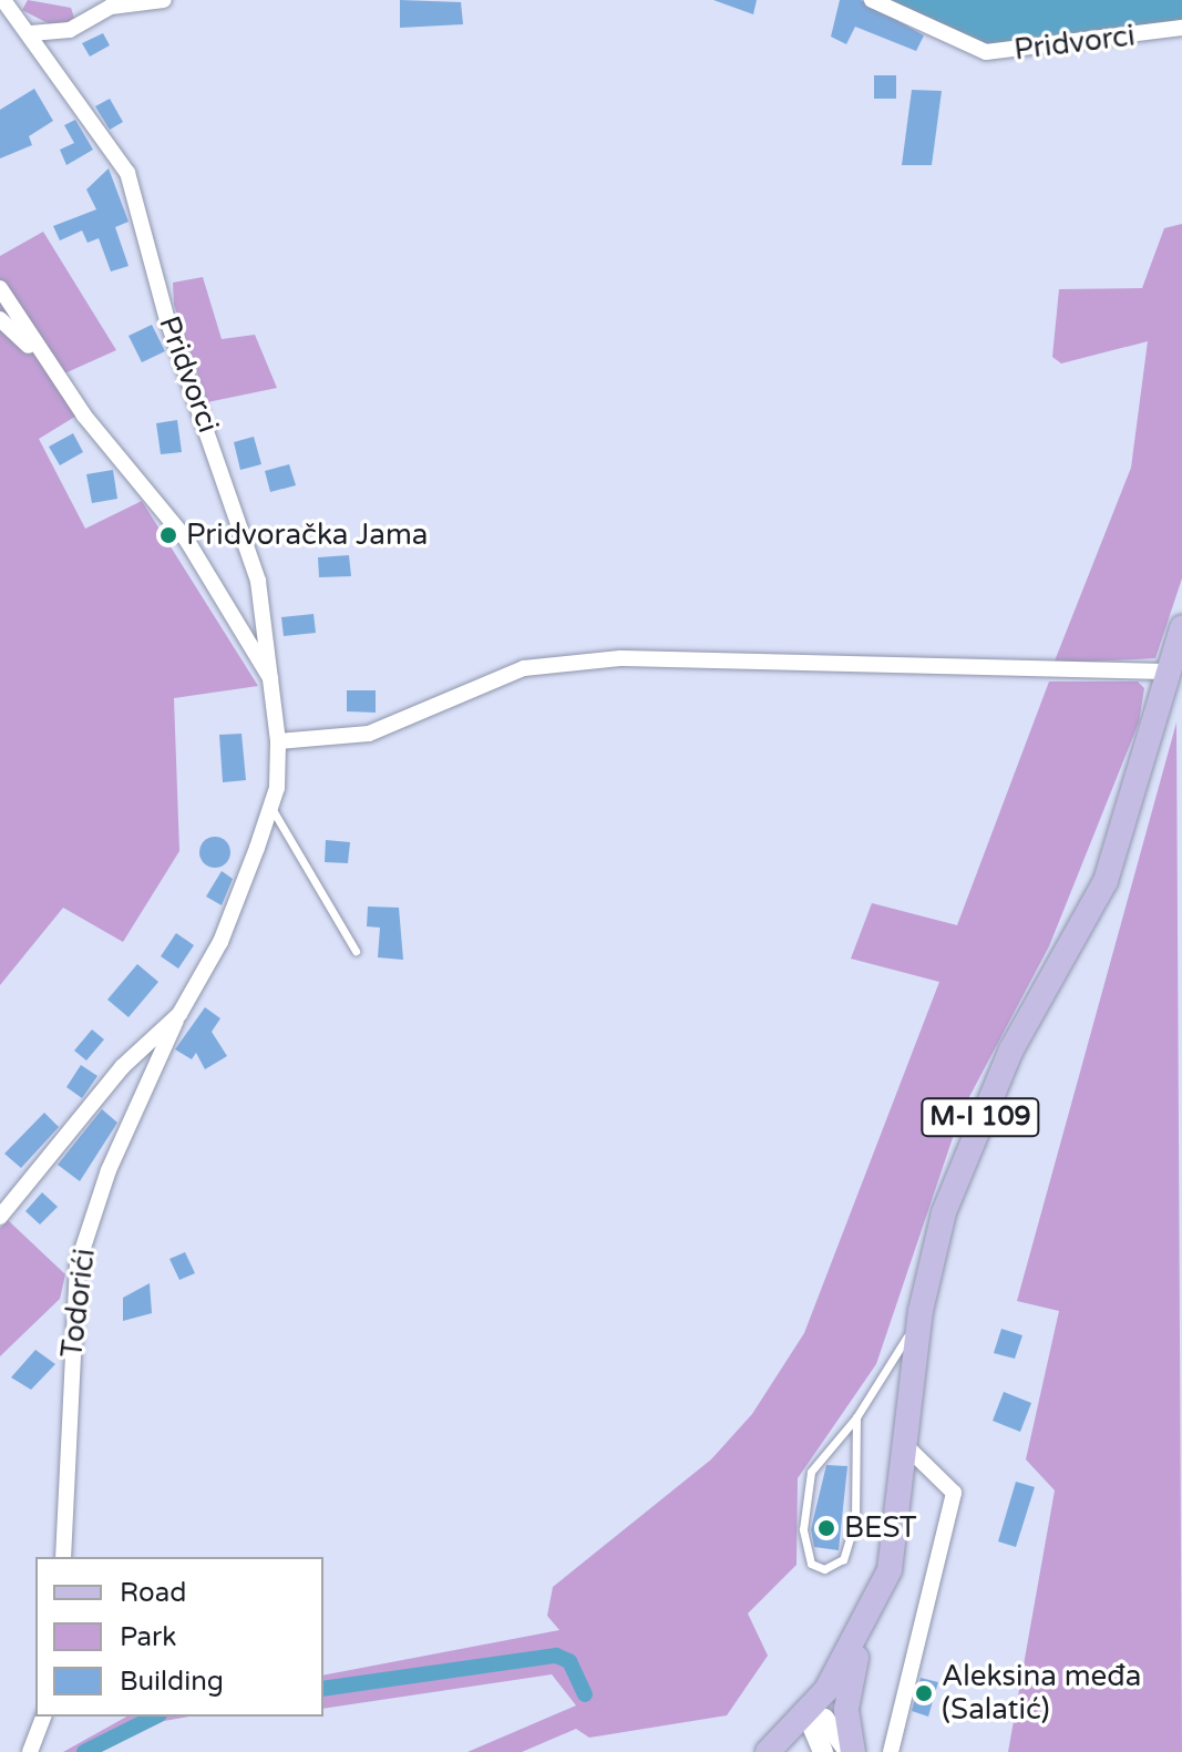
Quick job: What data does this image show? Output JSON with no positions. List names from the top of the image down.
{
  "streets": {
    "main road": ["M-I 109"],
    "street": ["Pridvorci", "Todorići"]
  },
  "crossings": [
    ["Pridvorci", "Todorići"]
  ],
  "places": ["Pridvoračka Jama", "BEST", "Aleksina međa (Salatić)"],
  "legend": ["Road", "Park", "Building"]
}
